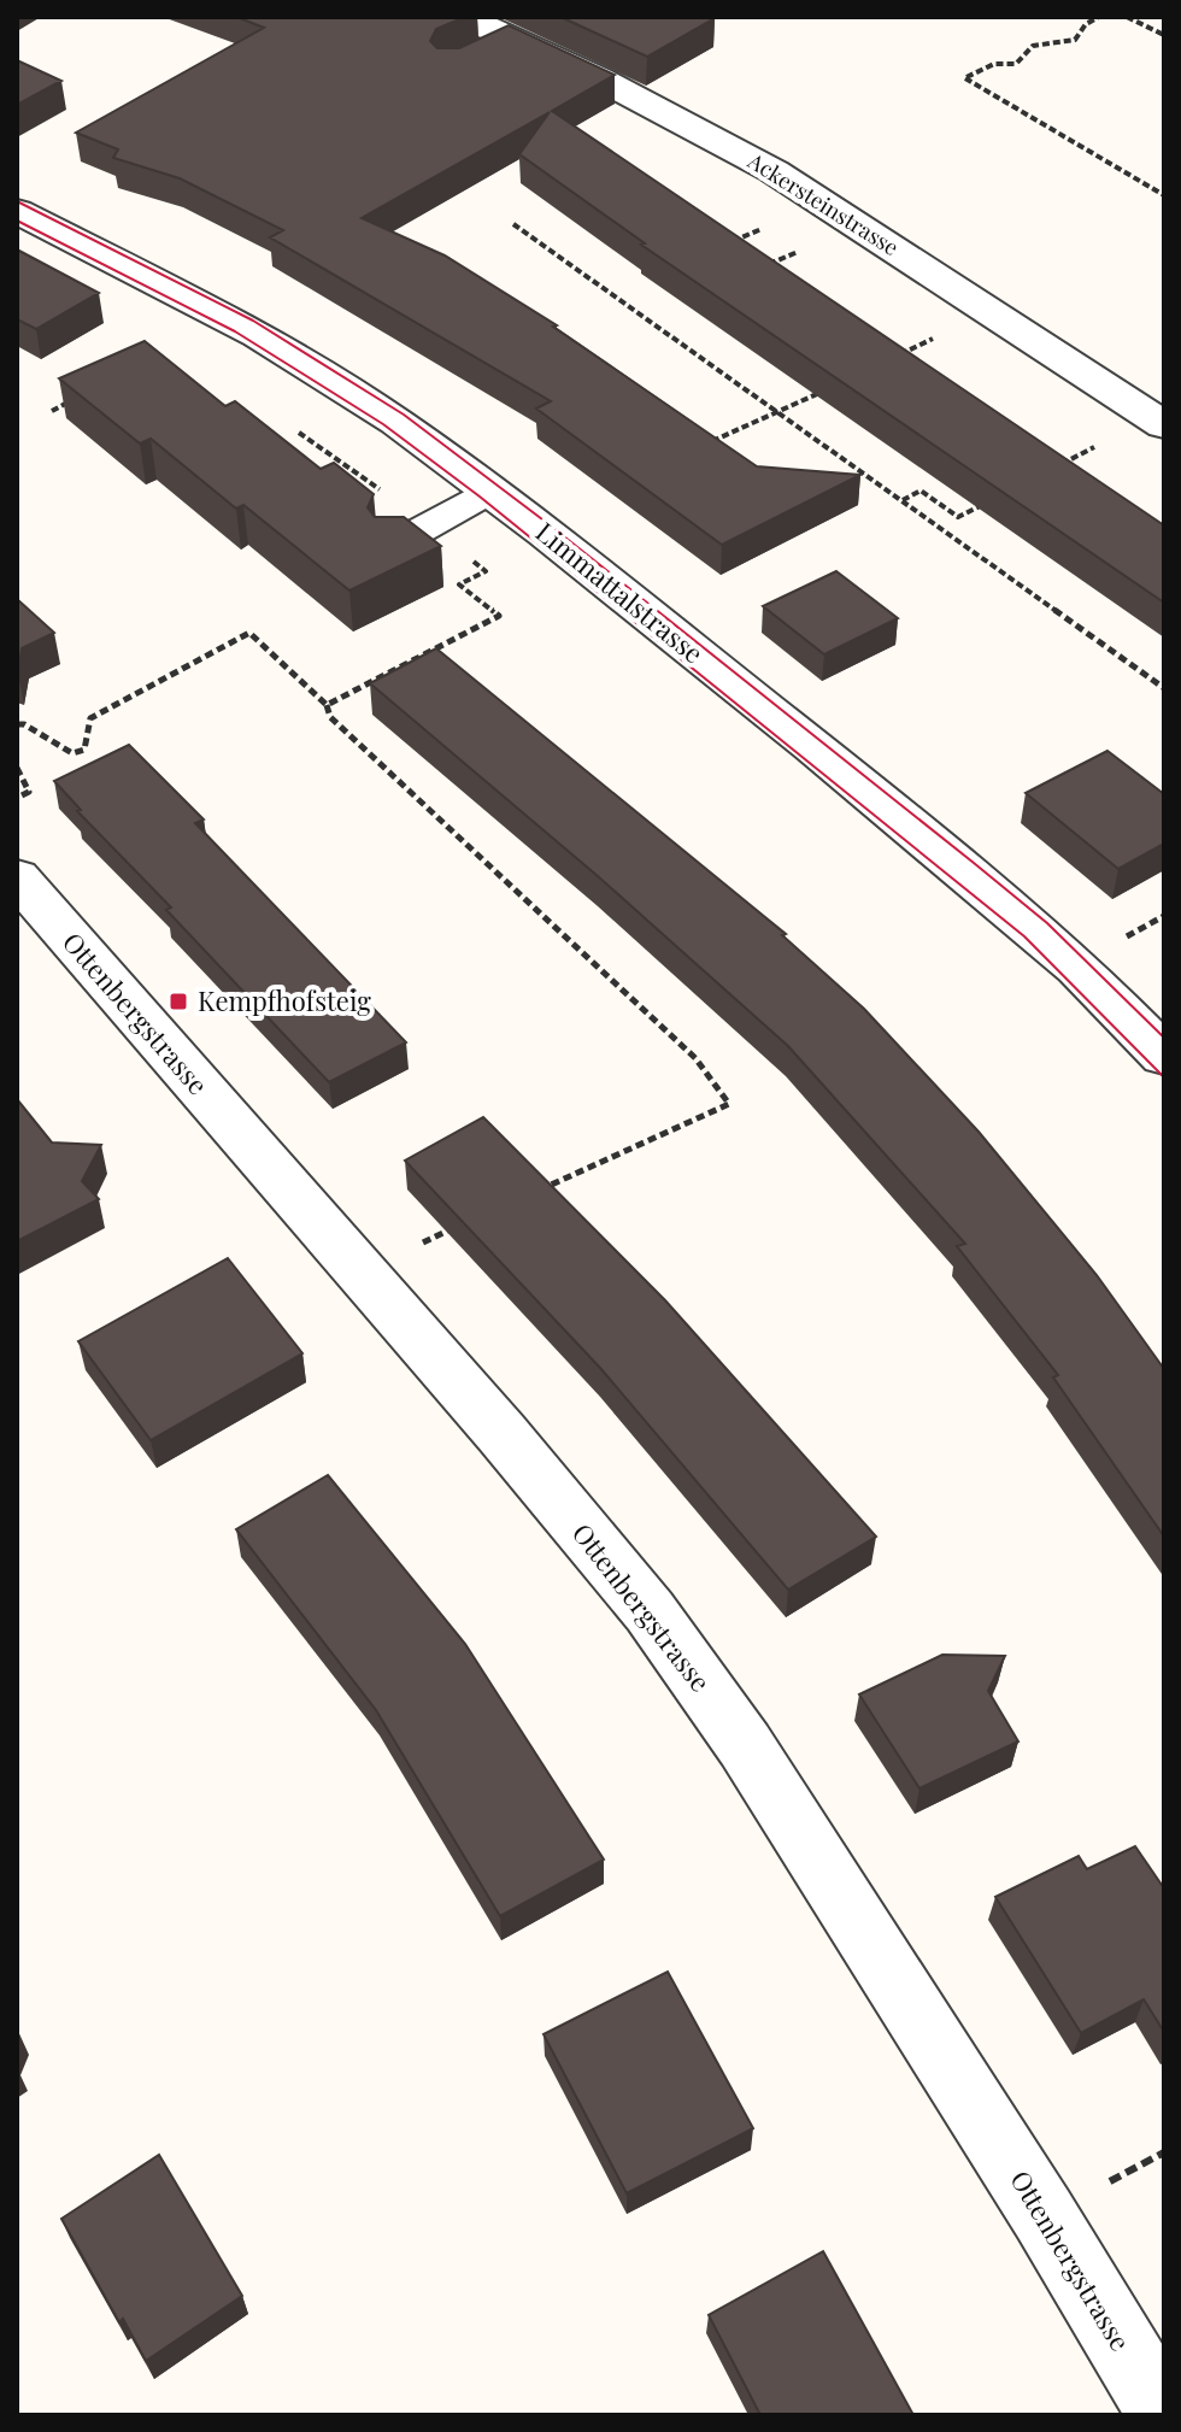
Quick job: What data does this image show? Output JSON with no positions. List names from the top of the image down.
{
  "streets": {
    "street": ["Ackersteinstrasse", "Limmattalstrasse", "Ottenbergstrasse"]
  },
  "places": {
    "transit": ["Kempfhofsteig"]
  }
}
